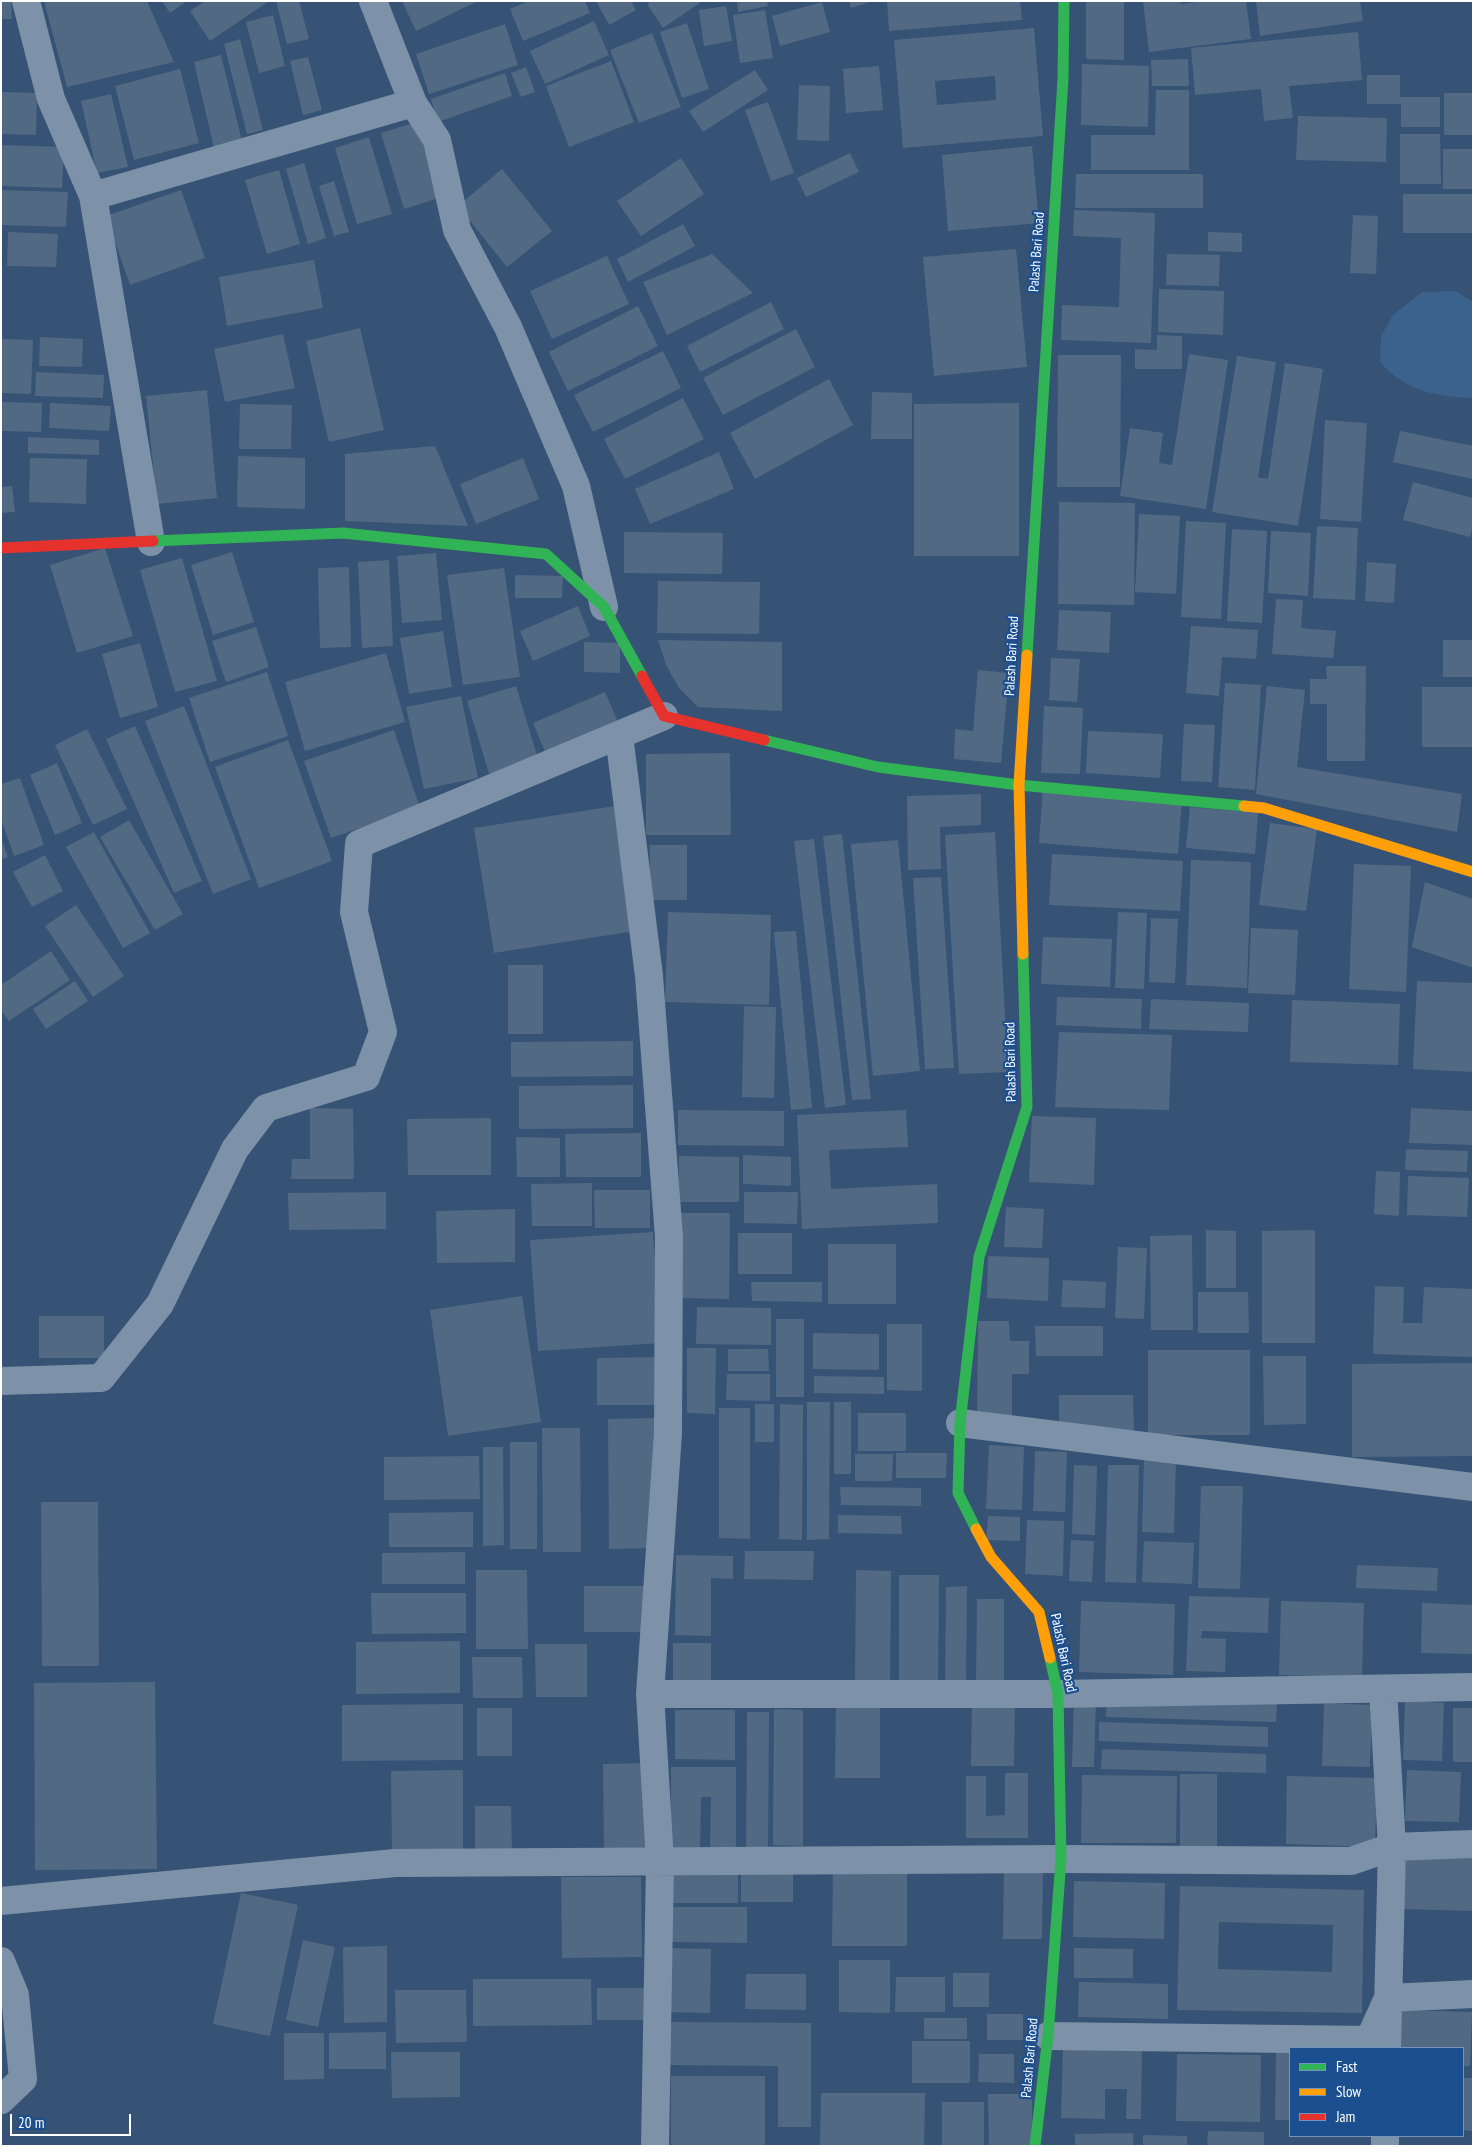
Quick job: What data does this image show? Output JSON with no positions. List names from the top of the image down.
{
  "streets": {
    "street": ["Palash Bari Road"]
  },
  "legend": ["Fast", "Slow", "Jam"],
  "scale_bar": "20 m"
}
